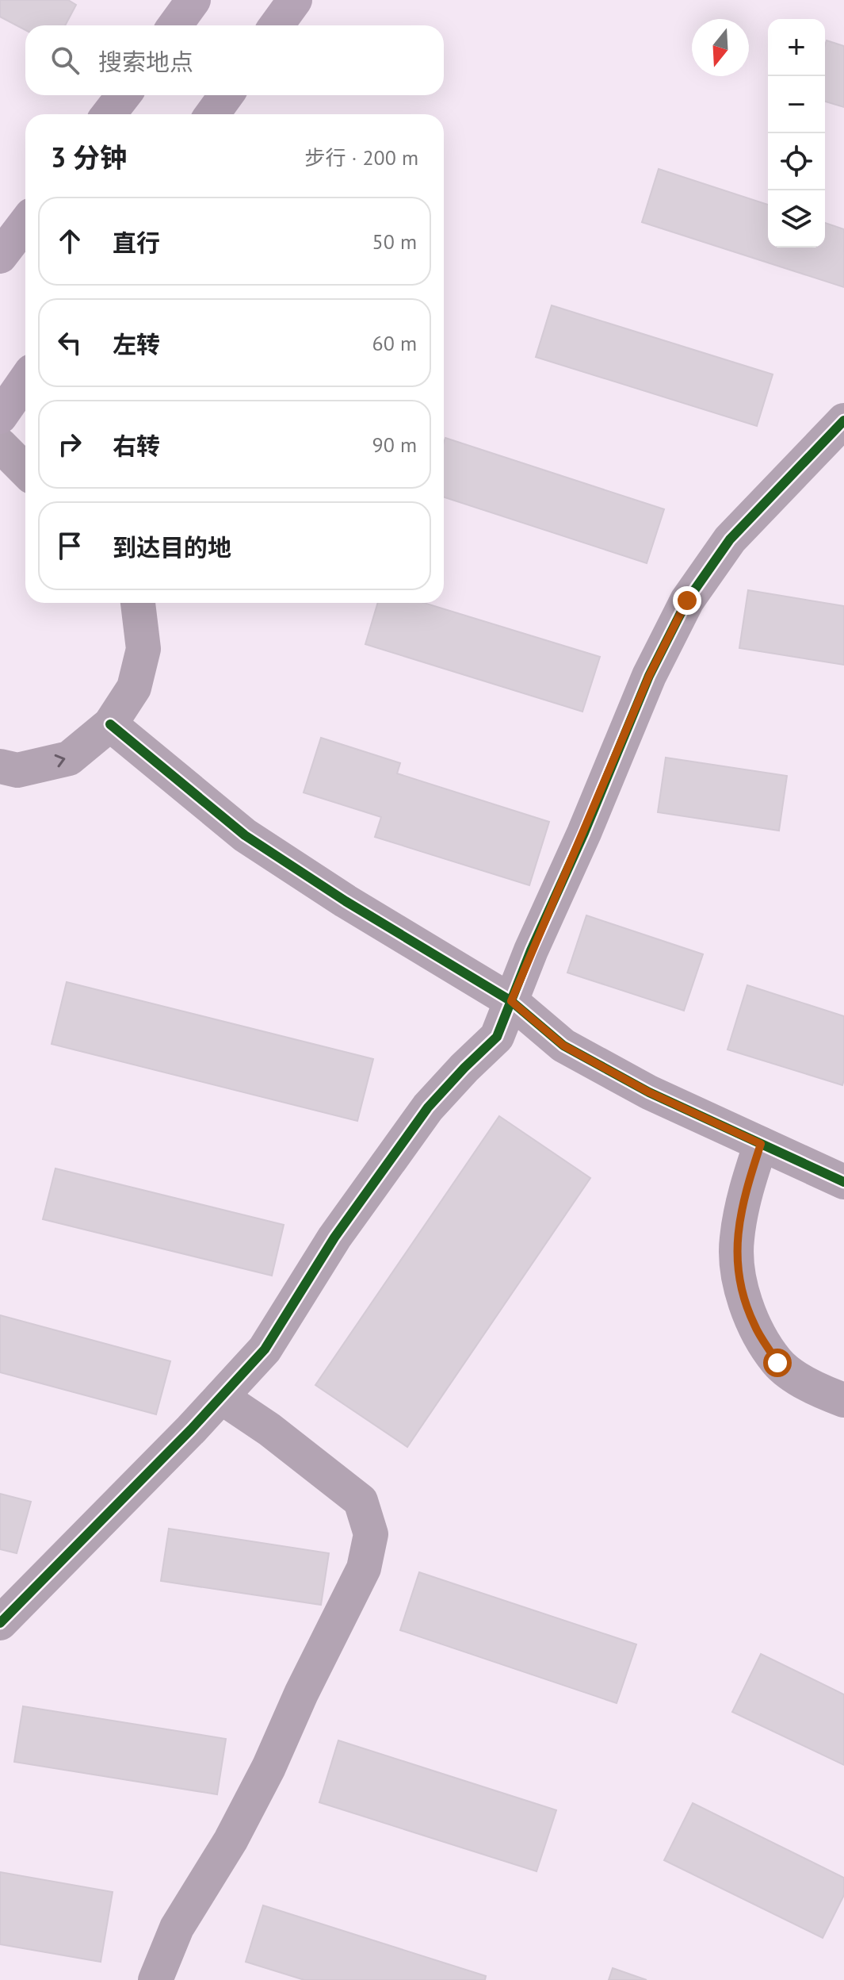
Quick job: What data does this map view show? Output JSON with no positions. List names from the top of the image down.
{
  "north": "bottom",
  "page": {
    "map_buttons": ["+", "−"],
    "search": "搜索地点",
    "heading": ["3 分钟", "步行 · 200 m"],
    "list": [
      ["直行", "50 m"],
      ["左转", "60 m"],
      ["右转", "90 m"],
      "到达目的地"
    ]
  }
}
